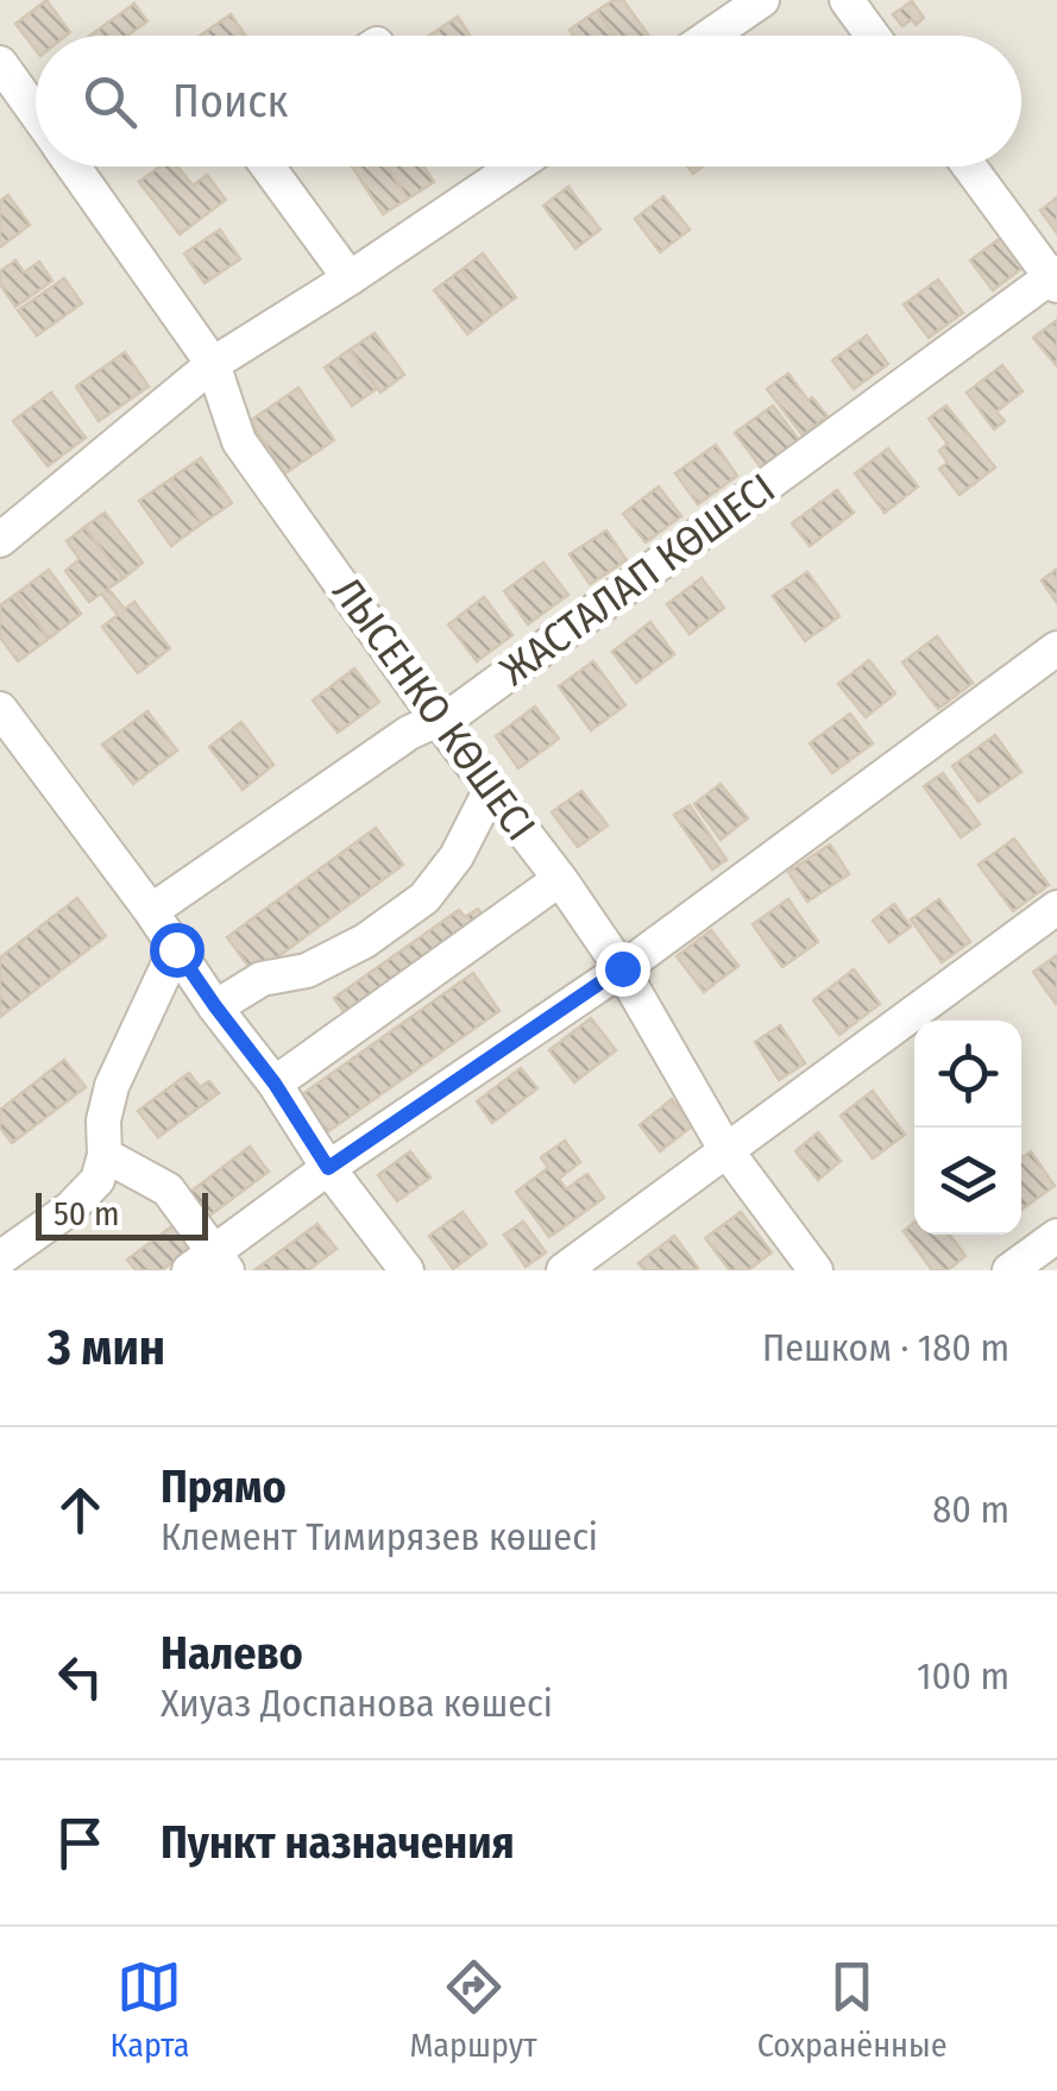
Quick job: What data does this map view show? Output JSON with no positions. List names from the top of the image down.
{
  "streets": {
    "street": ["ЖАСТАЛАП КӨШЕСІ", "ЛЫСЕНКО КӨШЕСІ"]
  },
  "crossings": [
    ["ЖАСТАЛАП КӨШЕСІ", "ЛЫСЕНКО КӨШЕСІ"]
  ],
  "scale_bar": "50 m",
  "page": {
    "search": "Поиск",
    "scale": "50 m",
    "heading": ["3 мин", "Пешком · 180 m"],
    "list": [
      ["Прямо", "Клемент Тимирязев көшесі", "80 m"],
      ["Налево", "Хиуаз Доспанова көшесі", "100 m"],
      "Пункт назначения"
    ],
    "nav": ["Карта", "Маршрут", "Сохранённые"]
  }
}
